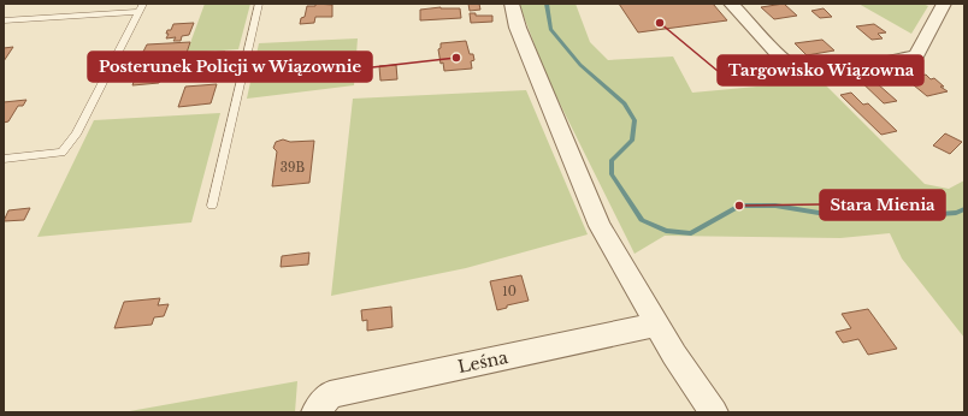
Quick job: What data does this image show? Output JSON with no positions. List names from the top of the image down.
{
  "streets": {
    "street": ["Leśna"]
  },
  "places": ["Targowisko Wiązowna", "Posterunek Policji w Wiązownie", "Stara Mienia"],
  "house_numbers": ["39B", "10"]
}
